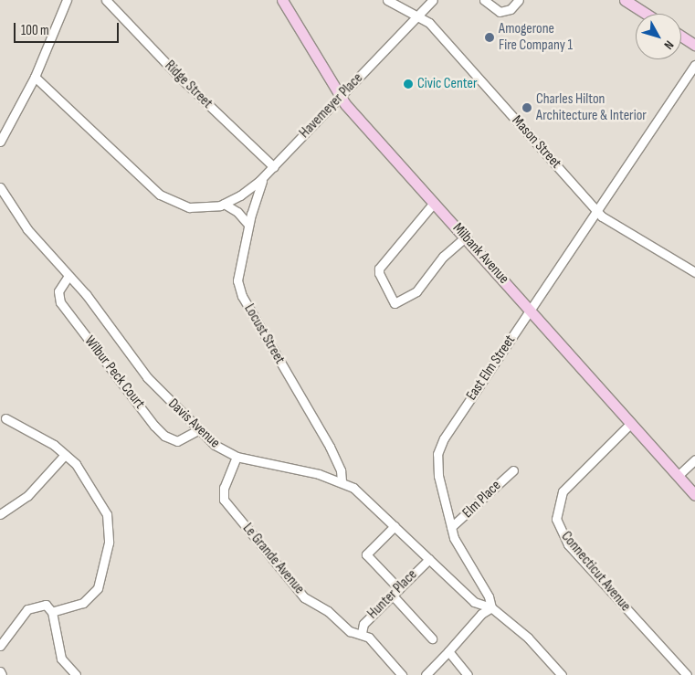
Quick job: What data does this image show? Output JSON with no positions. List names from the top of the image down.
{
  "streets": {
    "main road": ["Milbank Avenue"],
    "street": [
      "Ridge Street",
      "Havemeyer Place",
      "Mason Street",
      "Locust Street",
      "East Elm Street",
      "Wilbur Peck Court",
      "Davis Avenue",
      "Elm Place",
      "Le Grande Avenue",
      "Connecticut Avenue",
      "Hunter Place"
    ]
  },
  "crossings": [
    ["Ridge Street", "Havemeyer Place"],
    ["Havemeyer Place", "Mason Street"],
    ["Havemeyer Place", "Milbank Avenue"],
    ["Havemeyer Place", "Locust Street"],
    ["Mason Street", "East Elm Street"],
    ["Milbank Avenue", "East Elm Street"],
    ["Milbank Avenue", "Connecticut Avenue"],
    ["Locust Street", "Davis Avenue"],
    ["East Elm Street", "Davis Avenue"],
    ["East Elm Street", "Elm Place"],
    ["Wilbur Peck Court", "Davis Avenue"],
    ["Davis Avenue", "Le Grande Avenue"],
    ["Davis Avenue", "Hunter Place"],
    ["Le Grande Avenue", "Hunter Place"]
  ],
  "places": ["Amogerone Fire Company 1", "Civic Center", "Charles Hilton Architecture & Interior"],
  "scale_bar": "100 m",
  "north": "bottom right"
}
